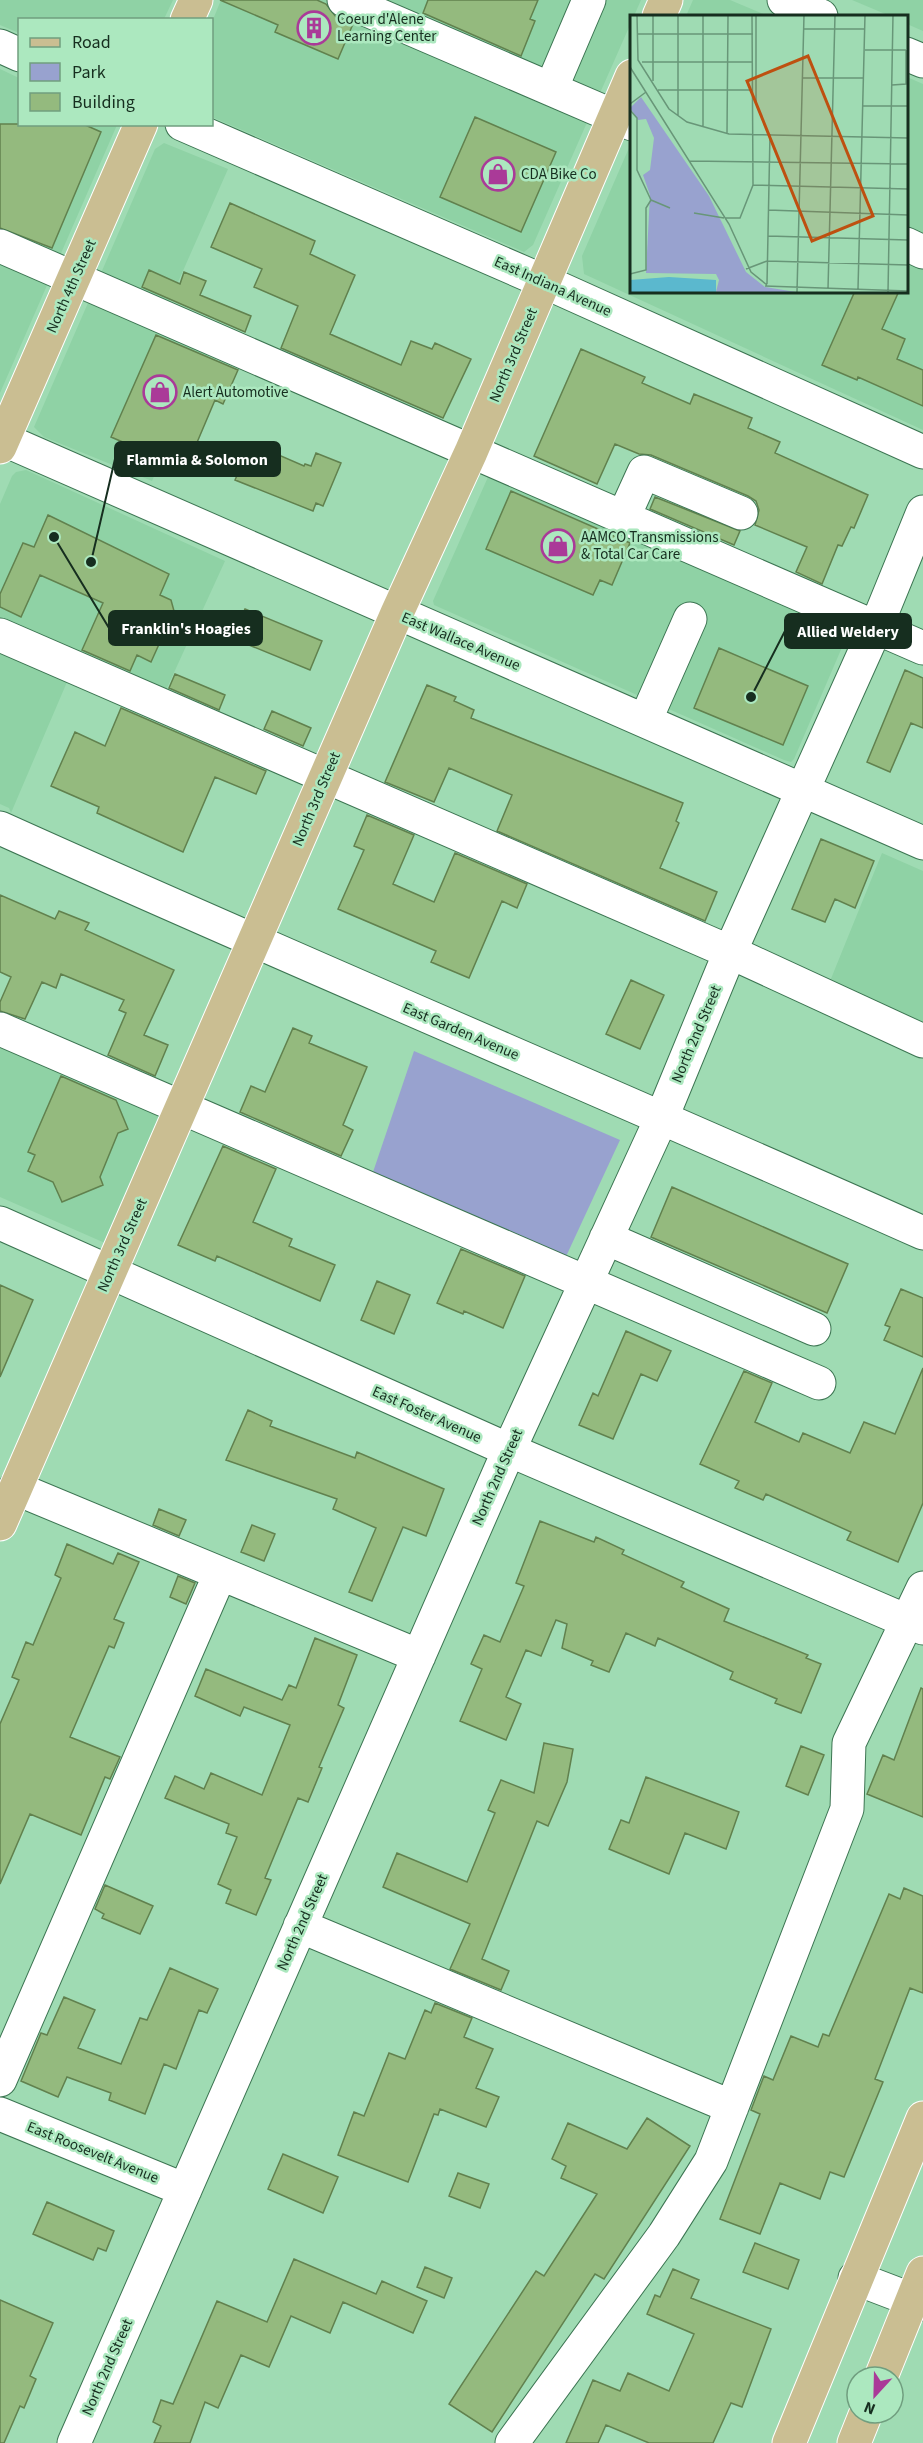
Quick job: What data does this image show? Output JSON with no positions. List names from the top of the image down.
{
  "streets": {
    "main road": ["North 4th Street", "North 3rd Street"],
    "street": [
      "East Indiana Avenue",
      "East Wallace Avenue",
      "East Garden Avenue",
      "North 2nd Street",
      "East Foster Avenue",
      "East Roosevelt Avenue"
    ]
  },
  "crossings": [
    ["North 4th Street", "East Wallace Avenue"],
    ["East Indiana Avenue", "North 3rd Street"],
    ["North 3rd Street", "East Wallace Avenue"],
    ["North 3rd Street", "East Garden Avenue"],
    ["North 3rd Street", "East Foster Avenue"],
    ["East Wallace Avenue", "North 2nd Street"],
    ["East Garden Avenue", "North 2nd Street"],
    ["North 2nd Street", "East Foster Avenue"],
    ["North 2nd Street", "East Roosevelt Avenue"]
  ],
  "places": {
    "building": ["Coeur d'Alene Learning Center"],
    "shop": ["CDA Bike Co", "Alert Automotive", "AAMCO Transmissions & Total Car Care"],
    "other": ["Franklin's Hoagies", "Flammia & Solomon", "Allied Weldery"]
  },
  "legend": ["Road", "Park", "Building"],
  "north": "bottom"
}
